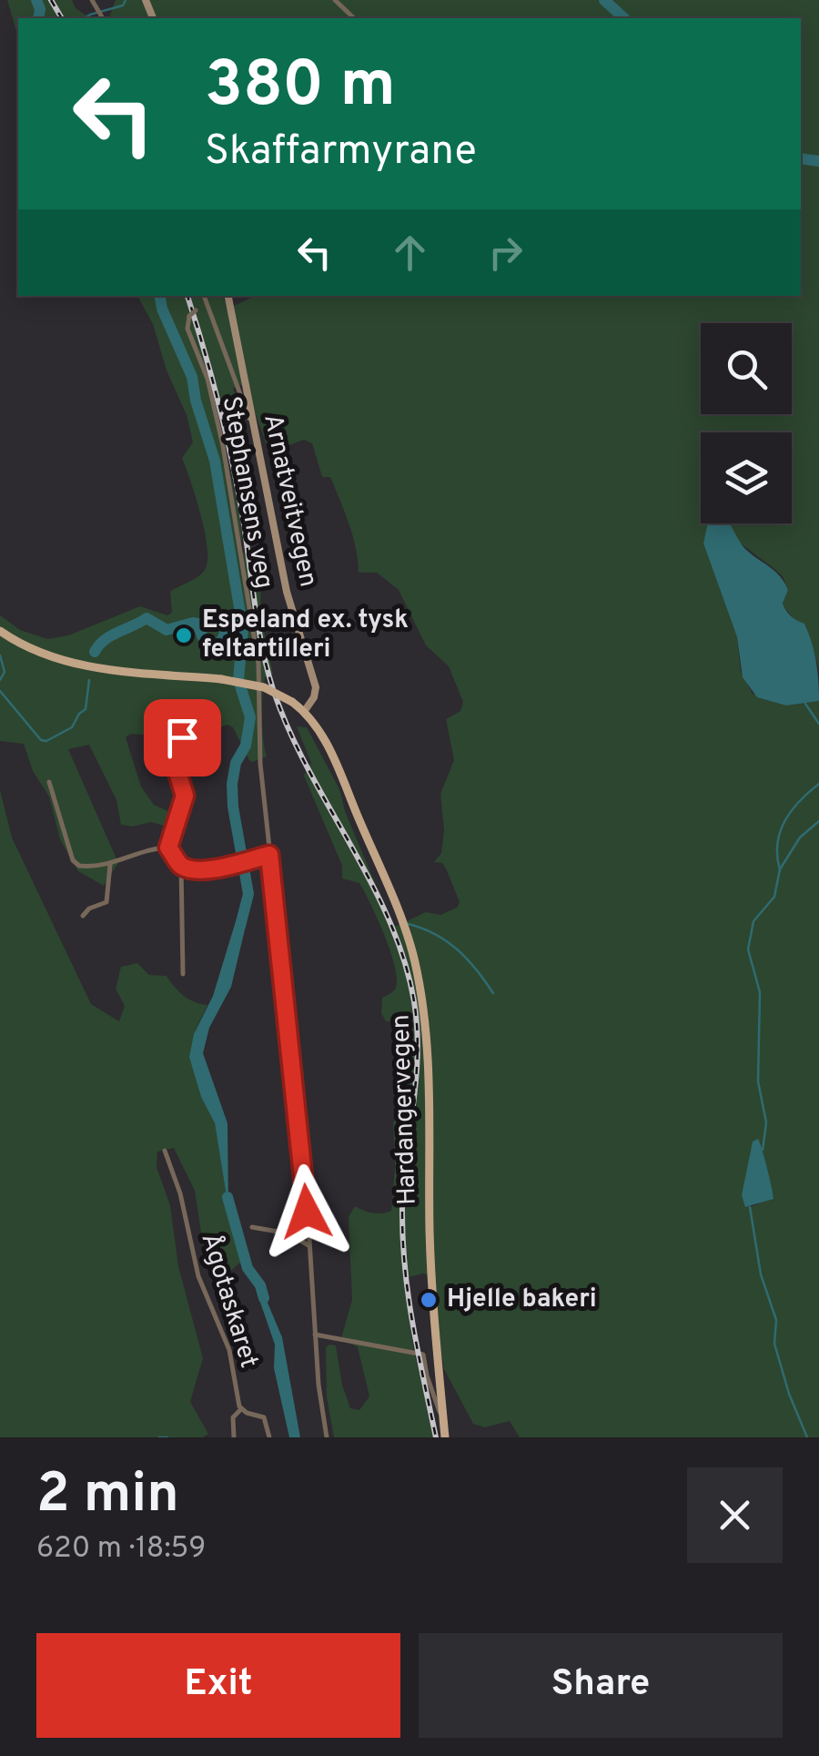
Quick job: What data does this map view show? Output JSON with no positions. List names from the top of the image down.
{
  "streets": {
    "main road": ["Arnatveitvegen", "Hardangervegen"],
    "street": ["Stephansens veg", "Ågotaskaret"]
  },
  "crossings": [
    ["Arnatveitvegen", "Hardangervegen"]
  ],
  "places": ["Espeland ex. tysk feltartilleri", "Hjelle bakeri"],
  "page": {
    "turn": ["380 m", "Skaffarmyrane"],
    "heading": ["2 min", "620 m · 18:59"],
    "buttons": ["Exit", "Share"]
  }
}
